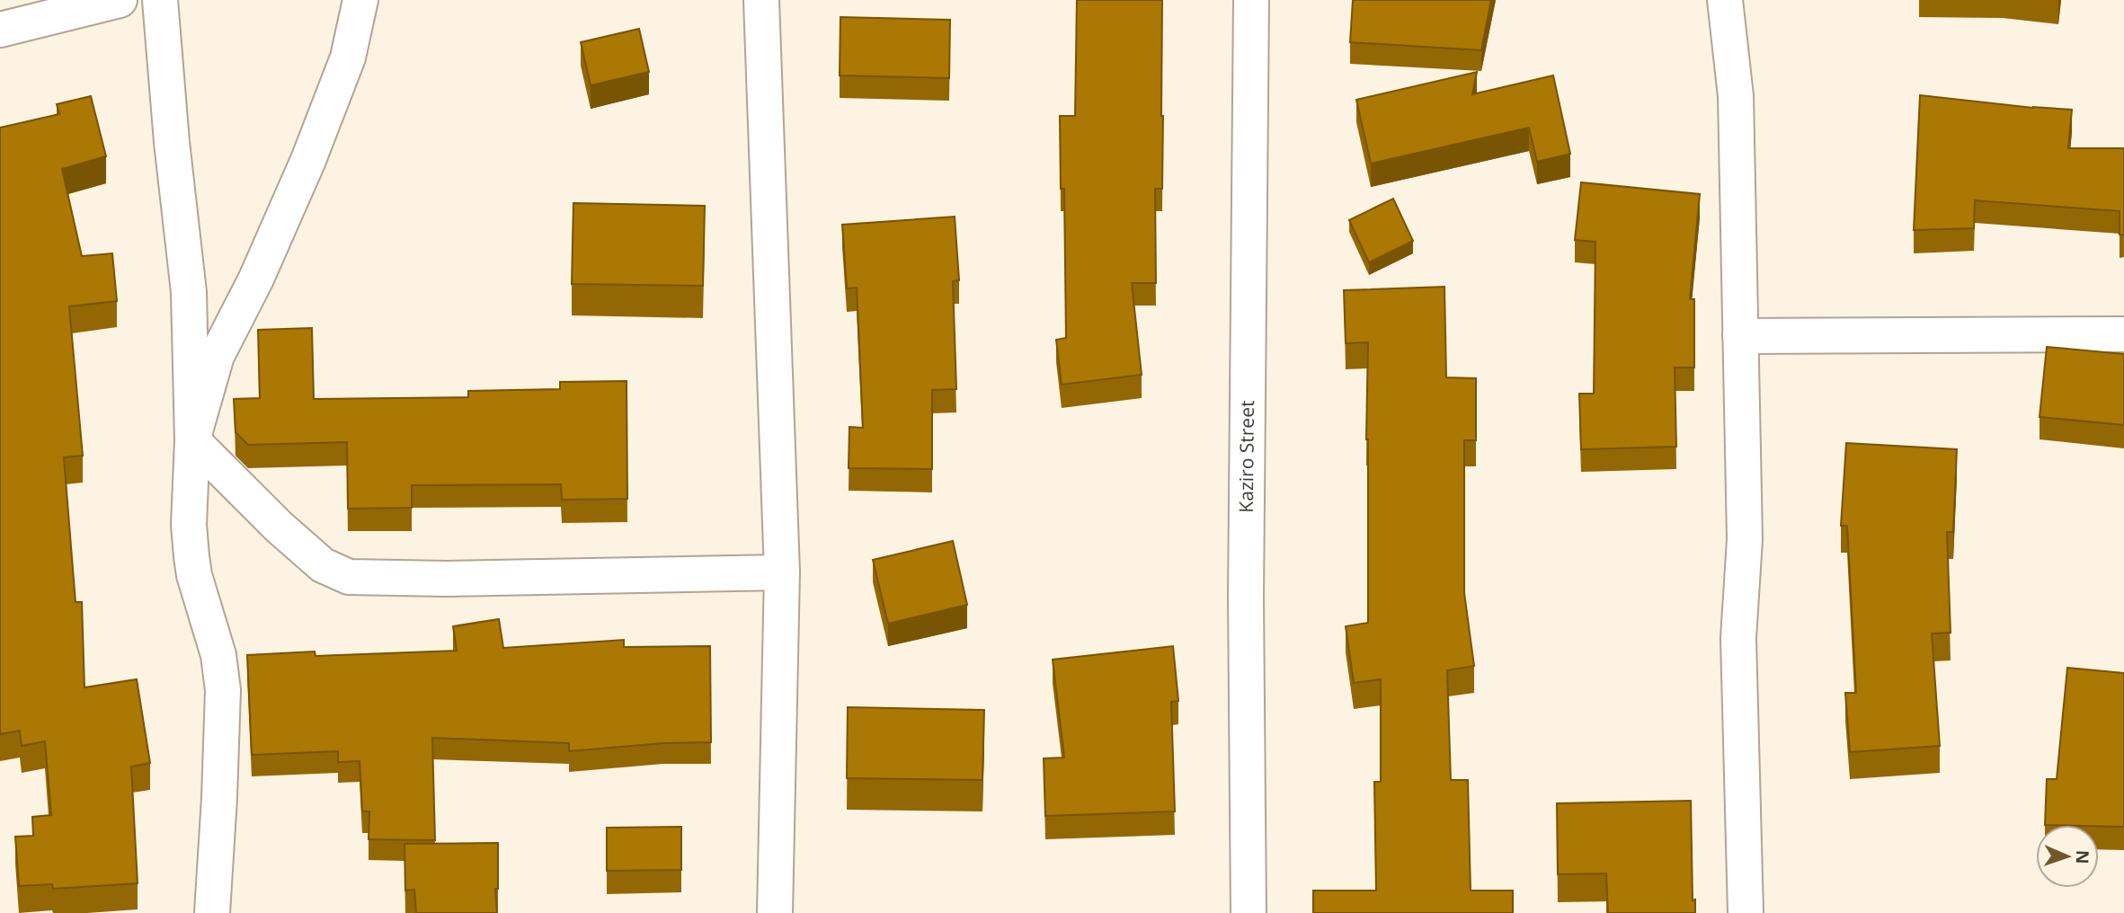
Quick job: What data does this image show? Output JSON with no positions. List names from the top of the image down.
{
  "streets": {
    "street": ["Kaziro Street"]
  },
  "north": "right"
}
